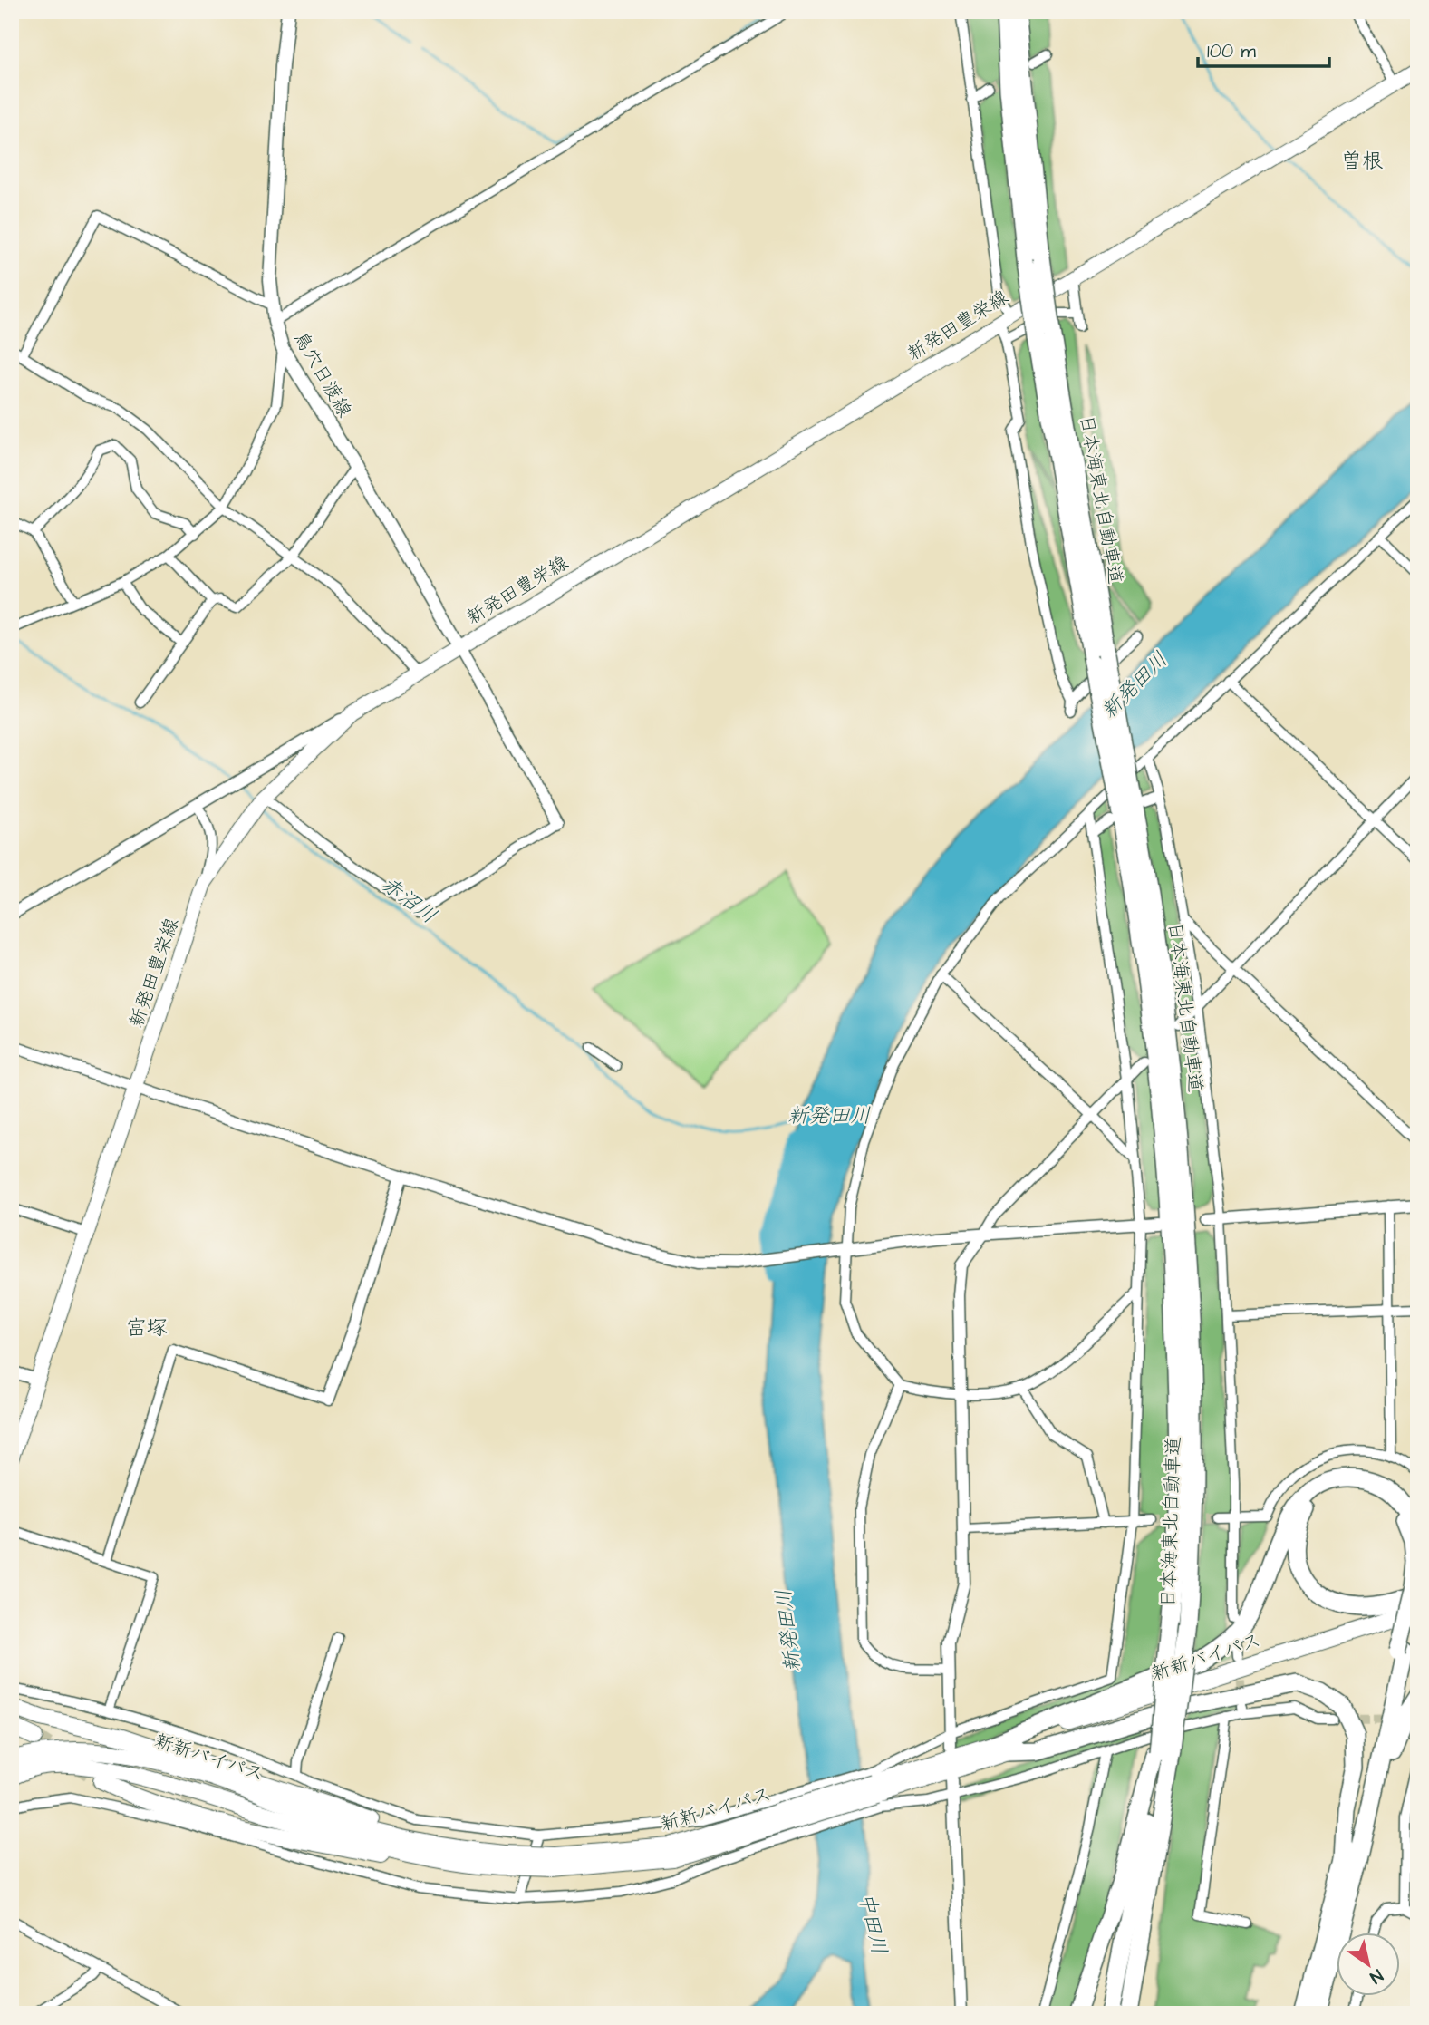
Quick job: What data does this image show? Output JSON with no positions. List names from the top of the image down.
{
  "streets": {
    "highway": ["日本海東北自動車道", "新新バイパス"],
    "main road": ["新発田豊栄線", "鳥穴日渡線"]
  },
  "crossings": [
    ["新発田豊栄線", "鳥穴日渡線"]
  ],
  "districts": ["曽根", "富塚"],
  "water": ["新発田川", "赤沼川", "中田川"],
  "scale_bar": "100 m",
  "north": "bottom right"
}
